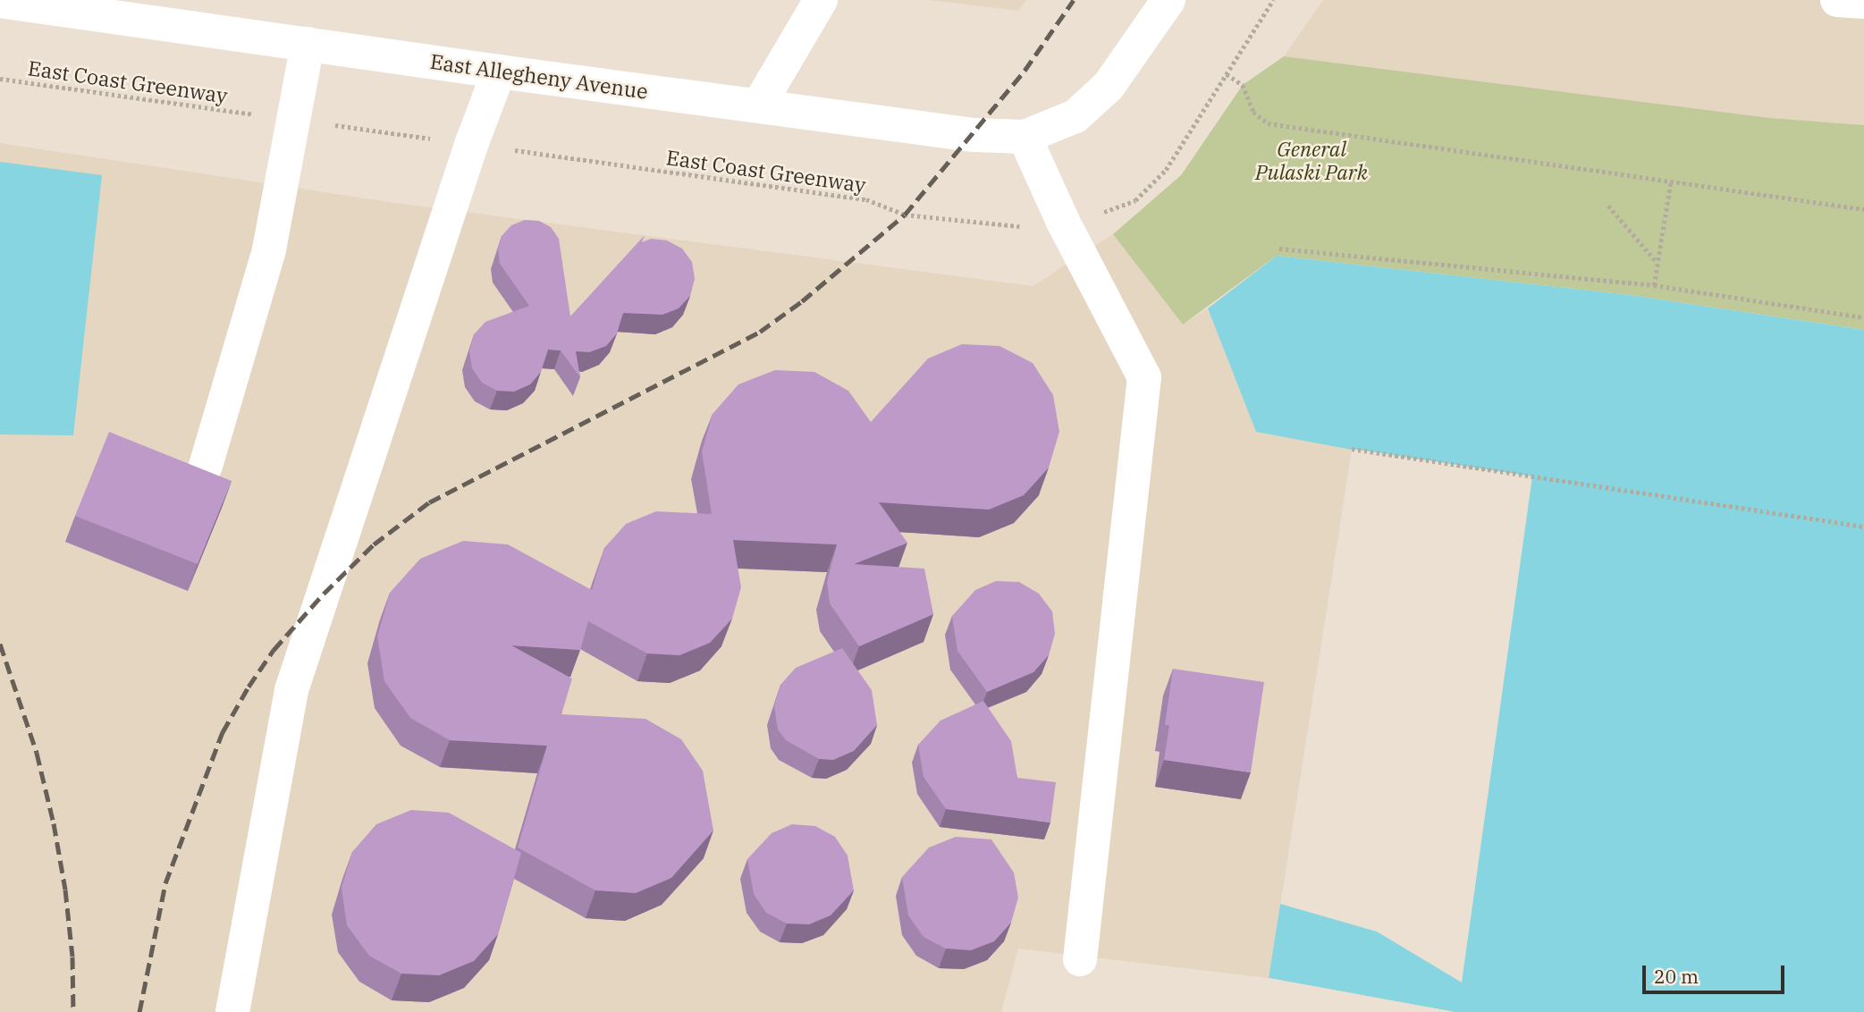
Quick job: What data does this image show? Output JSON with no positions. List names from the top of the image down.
{
  "streets": {
    "street": ["East Allegheny Avenue"],
    "path": ["East Coast Greenway"]
  },
  "parks": ["General Pulaski Park"],
  "scale_bar": "20 m"
}
